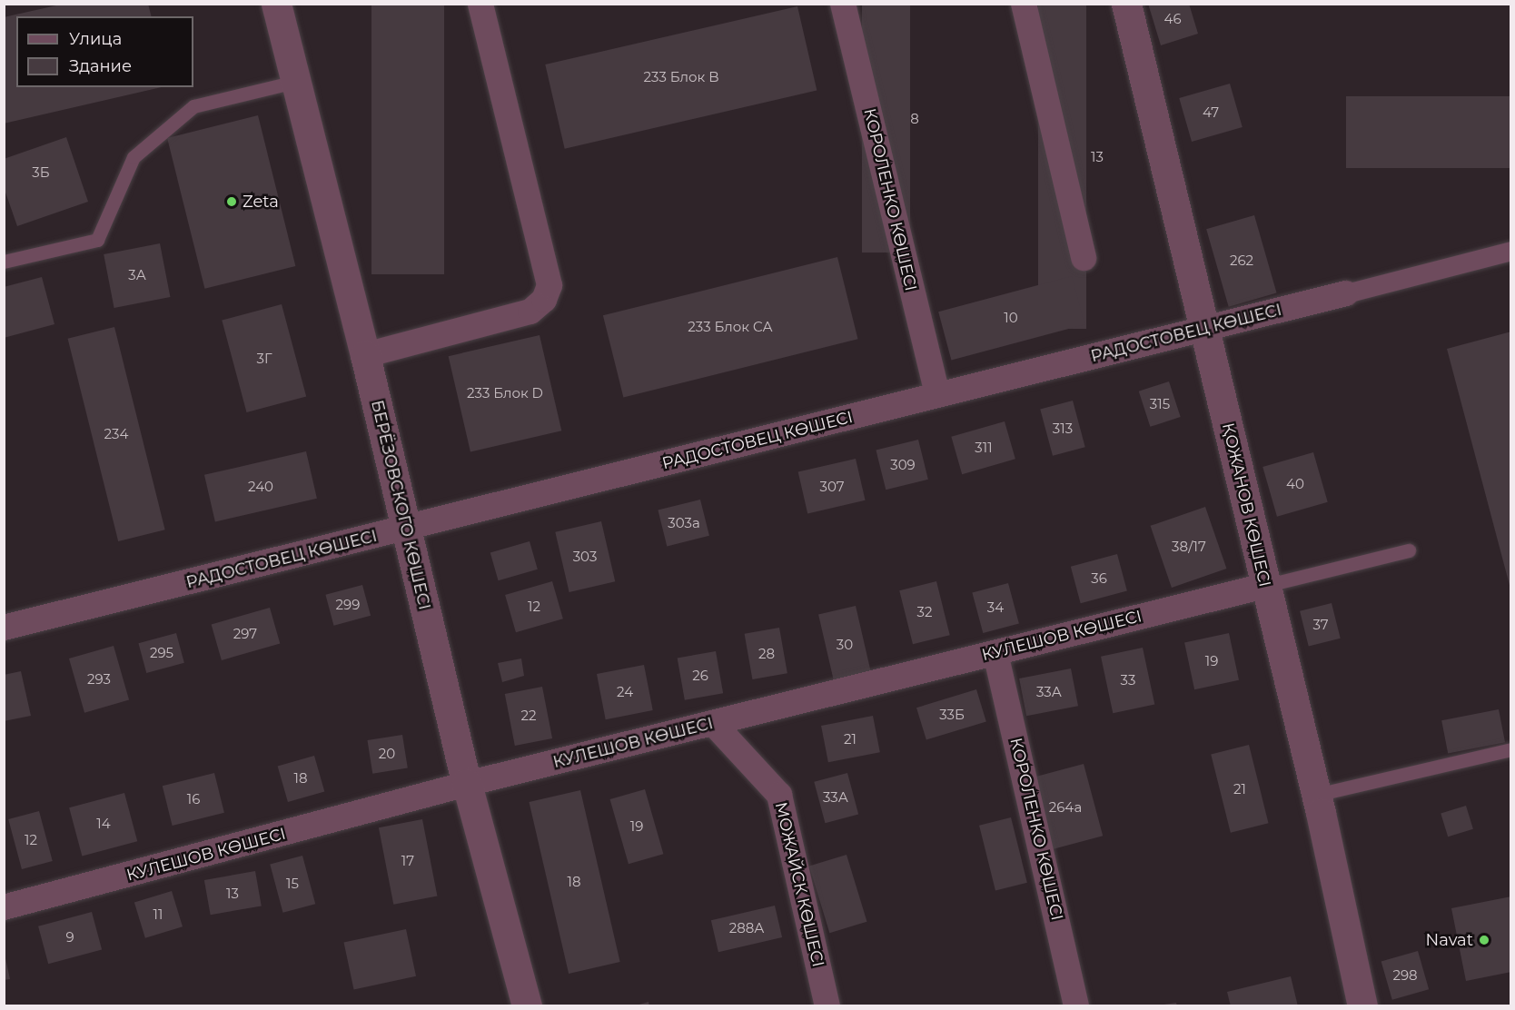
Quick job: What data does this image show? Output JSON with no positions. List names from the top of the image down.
{
  "streets": {
    "street": [
      "КОРОЛЕНКО КӨШЕСІ",
      "РАДОСТОВЕЦ КӨШЕСІ",
      "БЕРЁЗОВСКОГО КӨШЕСІ",
      "ҚОЖАНОВ КӨШЕСІ",
      "КУЛЕШОВ КӨШЕСІ",
      "МОЖАЙСК КӨШЕСІ"
    ]
  },
  "crossings": [
    ["КОРОЛЕНКО КӨШЕСІ", "РАДОСТОВЕЦ КӨШЕСІ"],
    ["КОРОЛЕНКО КӨШЕСІ", "КУЛЕШОВ КӨШЕСІ"],
    ["РАДОСТОВЕЦ КӨШЕСІ", "БЕРЁЗОВСКОГО КӨШЕСІ"],
    ["РАДОСТОВЕЦ КӨШЕСІ", "ҚОЖАНОВ КӨШЕСІ"],
    ["БЕРЁЗОВСКОГО КӨШЕСІ", "КУЛЕШОВ КӨШЕСІ"],
    ["ҚОЖАНОВ КӨШЕСІ", "КУЛЕШОВ КӨШЕСІ"],
    ["КУЛЕШОВ КӨШЕСІ", "МОЖАЙСК КӨШЕСІ"]
  ],
  "places": ["Zeta", "Navat"],
  "house_numbers": [
    "46",
    "233 Блок B",
    "47",
    "8",
    "13",
    "3Б",
    "262",
    "3А",
    "10",
    "233 Блок CА",
    "3Г",
    "233 Блок D",
    "315",
    "313",
    "234",
    "311",
    "309",
    "40",
    "240",
    "307",
    "303а",
    "38/17",
    "303",
    "36",
    "299",
    "12",
    "34",
    "32",
    "37",
    "297",
    "30",
    "295",
    "28",
    "19",
    "26",
    "293",
    "33",
    "24",
    "33А",
    "33Б",
    "22",
    "21",
    "20",
    "18",
    "21",
    "33А",
    "16",
    "264а",
    "14",
    "19",
    "12",
    "17",
    "18",
    "15",
    "13",
    "11",
    "288А",
    "9",
    "298"
  ],
  "legend": ["Улица", "Здание"]
}
